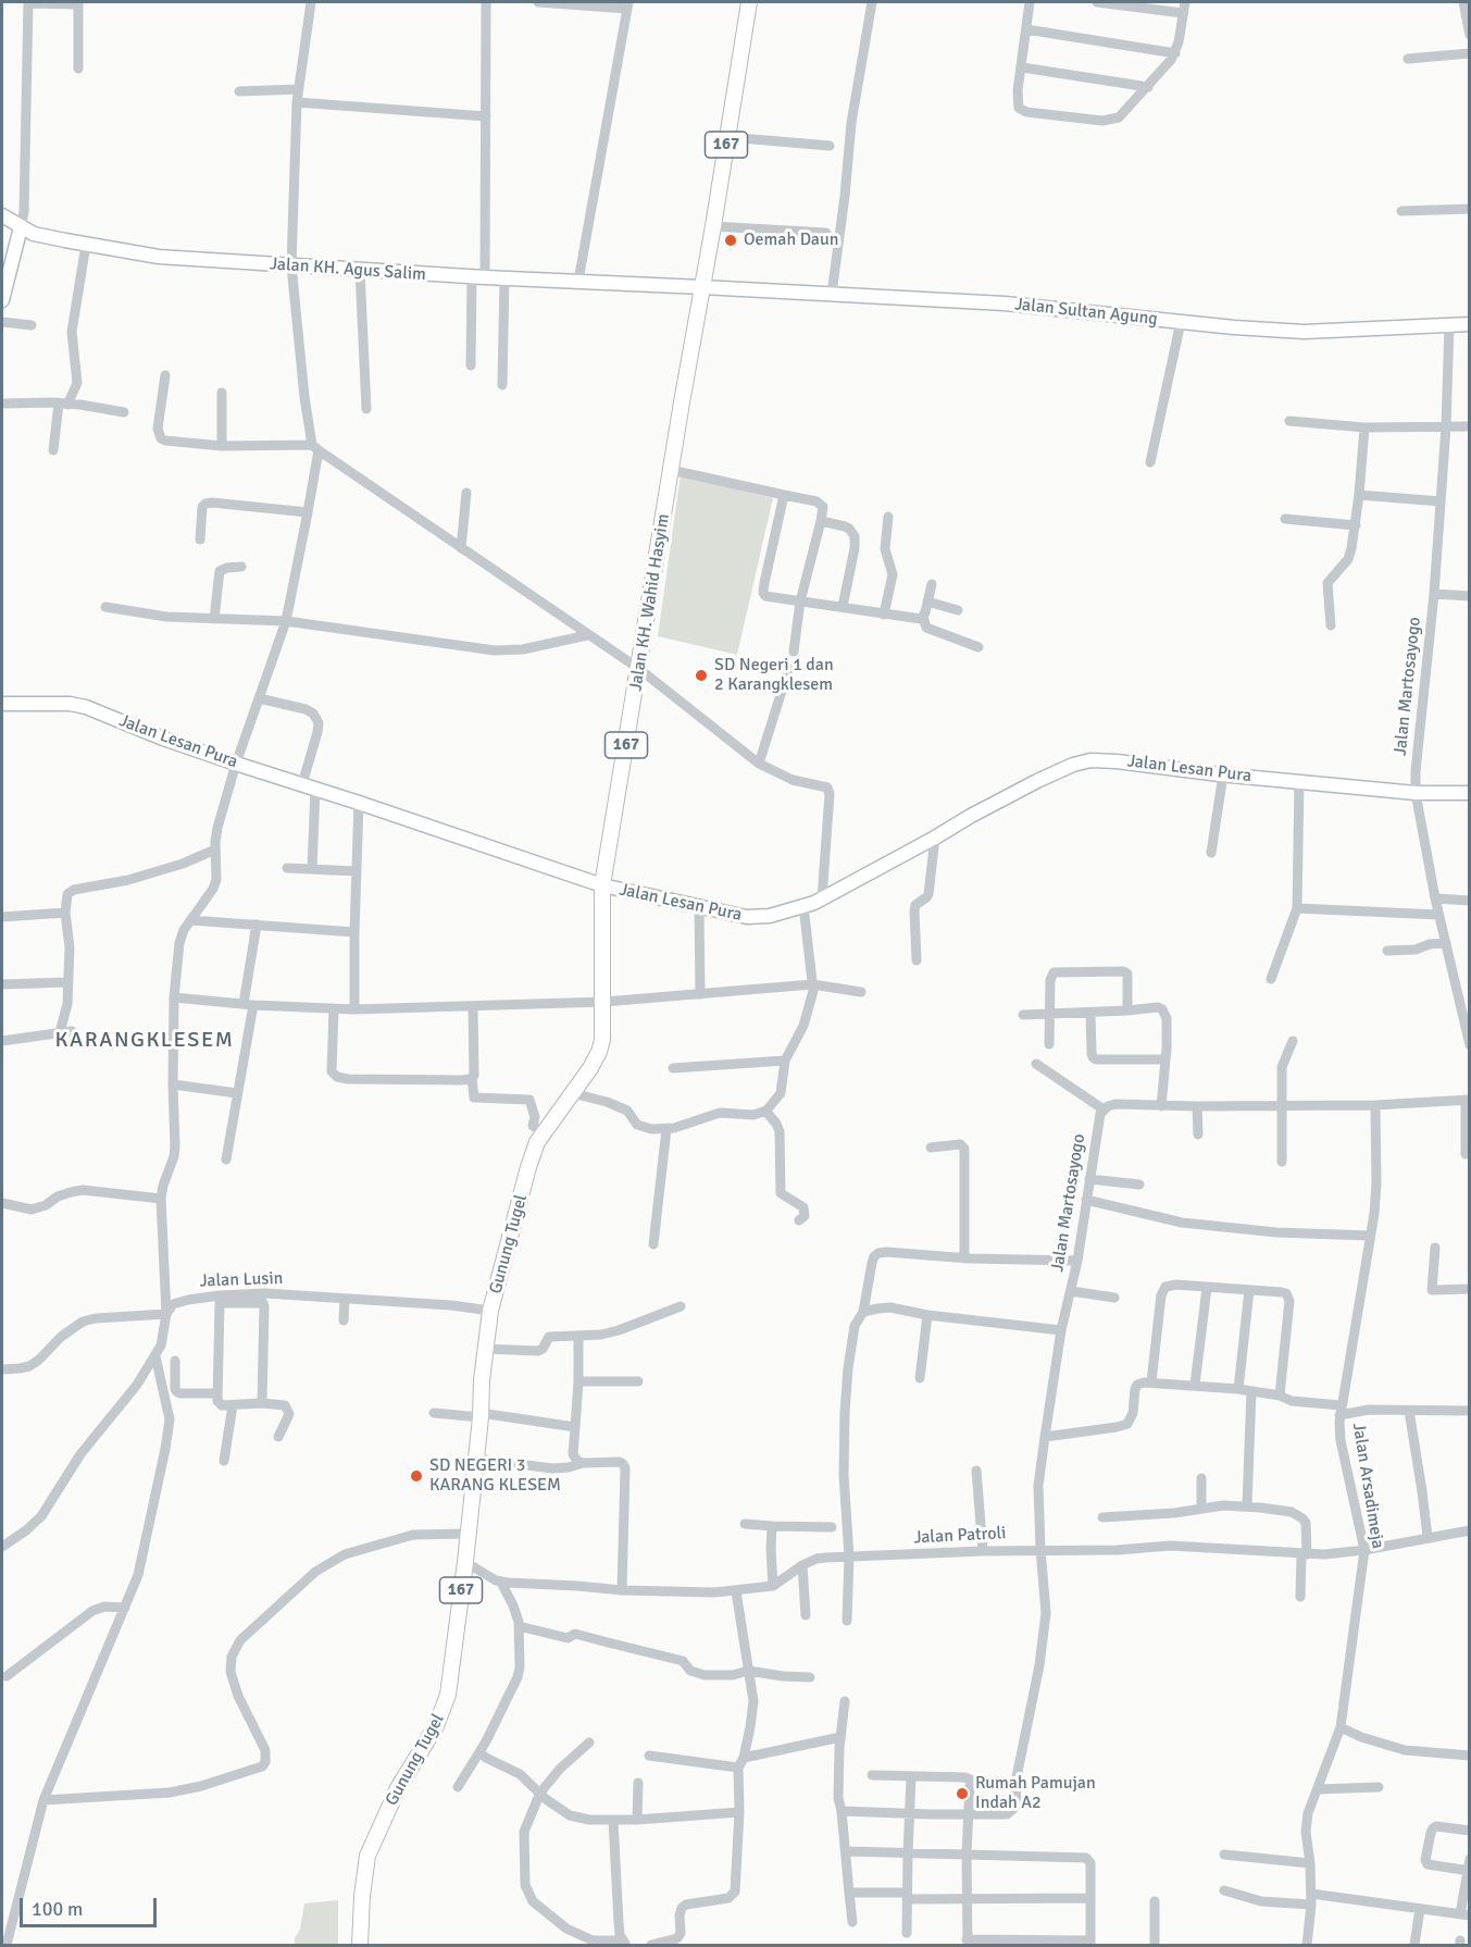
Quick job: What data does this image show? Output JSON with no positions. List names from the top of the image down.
{
  "streets": {
    "main road": ["167", "Jalan KH. Wahid Hasyim", "Gunung Tugel"],
    "street": [
      "Jalan KH. Agus Salim",
      "Jalan Sultan Agung",
      "Jalan Martosayogo",
      "Jalan Lesan Pura",
      "Jalan Lusin",
      "Jalan Arsadimeja",
      "Jalan Patroli"
    ]
  },
  "crossings": [
    ["Jalan KH. Agus Salim", "Jalan Sultan Agung"],
    ["Jalan KH. Agus Salim", "Jalan KH. Wahid Hasyim"],
    ["Jalan Sultan Agung", "Jalan KH. Wahid Hasyim"],
    ["Jalan Sultan Agung", "Jalan Martosayogo"],
    ["Jalan KH. Wahid Hasyim", "Jalan Lesan Pura"],
    ["Jalan KH. Wahid Hasyim", "Gunung Tugel"],
    ["Jalan Martosayogo", "Jalan Lesan Pura"],
    ["Jalan Martosayogo", "Jalan Patroli"],
    ["Gunung Tugel", "Jalan Lusin"],
    ["Gunung Tugel", "Jalan Patroli"],
    ["Jalan Arsadimeja", "Jalan Patroli"]
  ],
  "districts": ["KARANGKLESEM"],
  "places": [
    "Oemah Daun",
    "SD Negeri 1 dan 2 Karangklesem",
    "SD NEGERI 3 KARANG KLESEM",
    "Rumah Pamujan Indah A2"
  ],
  "scale_bar": "100 m"
}
